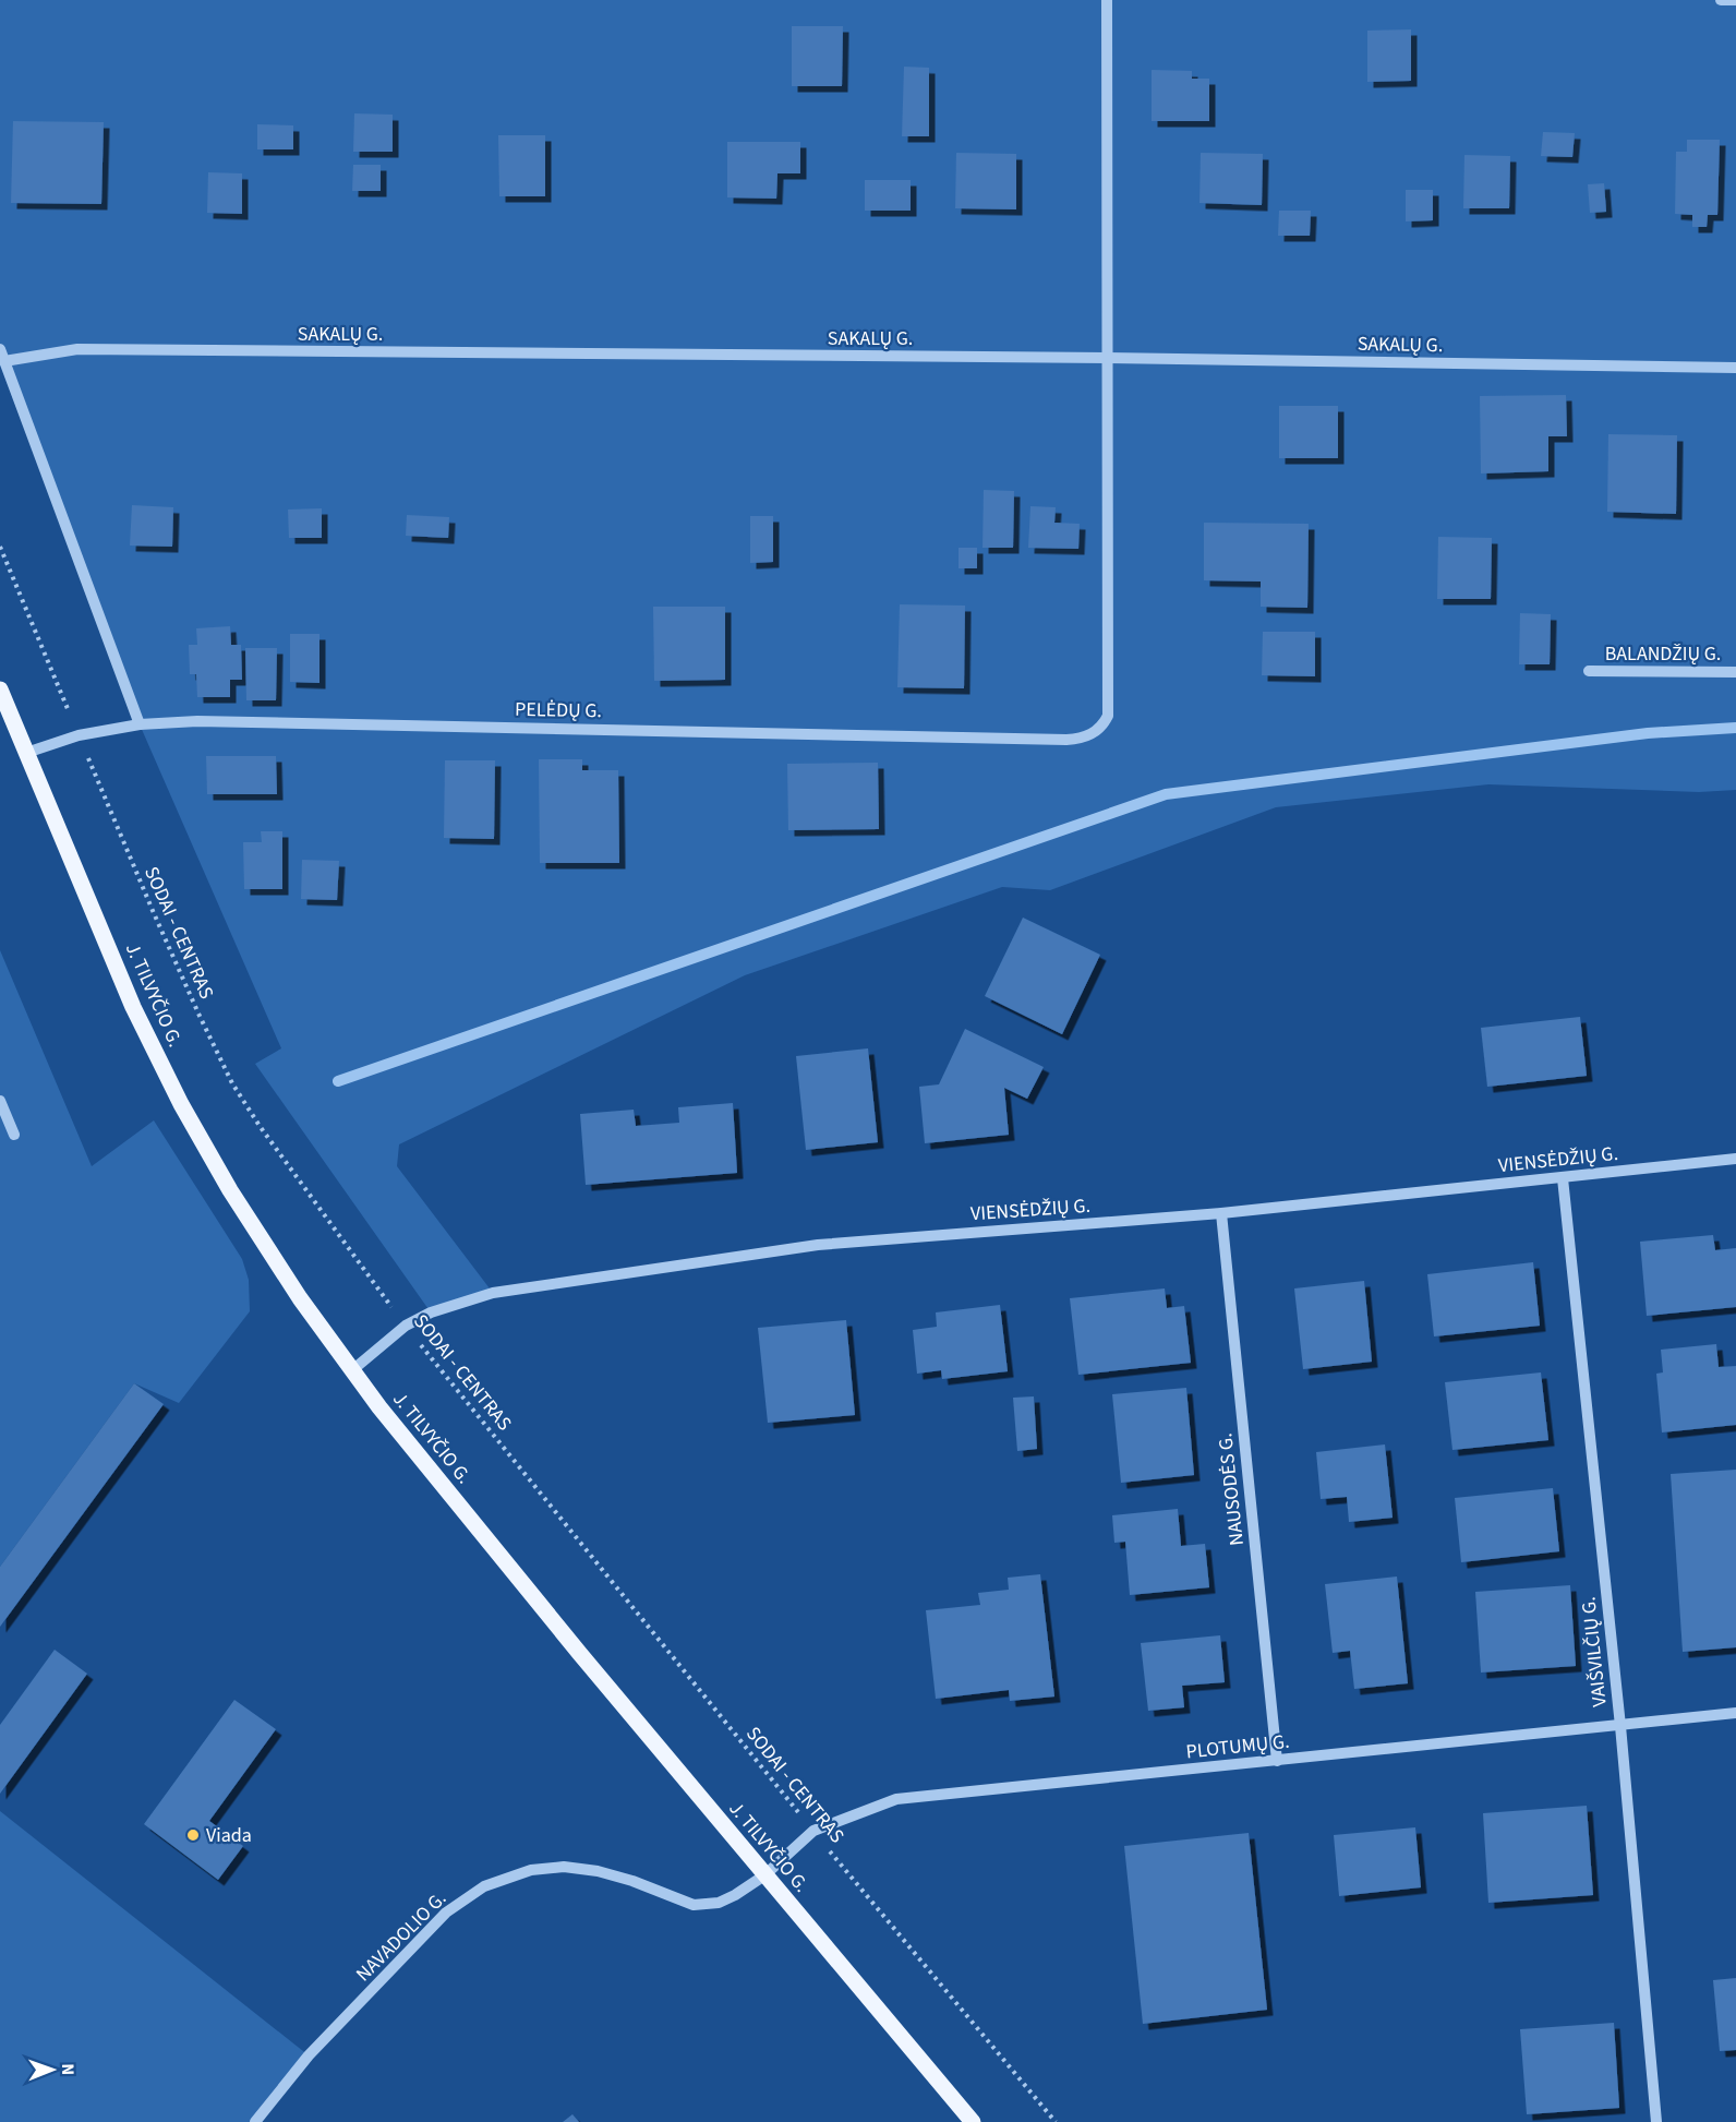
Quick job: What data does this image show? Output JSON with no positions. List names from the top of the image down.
{
  "streets": {
    "main road": ["J. TILVYČIO G."],
    "street": [
      "SAKALŲ G.",
      "BALANDŽIŲ G.",
      "PELĖDŲ G.",
      "VIENSĖDŽIŲ G.",
      "NAUSODĖS G.",
      "VAIŠVILČIŲ G.",
      "PLOTUMŲ G.",
      "NAVADOLIO G."
    ],
    "path": ["SODAI - CENTRAS"]
  },
  "crossings": [
    ["SAKALŲ G.", "PELĖDŲ G."],
    ["PELĖDŲ G.", "SODAI - CENTRAS"],
    ["PELĖDŲ G.", "J. TILVYČIO G."],
    ["SODAI - CENTRAS", "VIENSĖDŽIŲ G."],
    ["SODAI - CENTRAS", "PLOTUMŲ G."],
    ["J. TILVYČIO G.", "VIENSĖDŽIŲ G."],
    ["J. TILVYČIO G.", "PLOTUMŲ G."],
    ["J. TILVYČIO G.", "NAVADOLIO G."],
    ["VIENSĖDŽIŲ G.", "NAUSODĖS G."],
    ["VIENSĖDŽIŲ G.", "VAIŠVILČIŲ G."],
    ["NAUSODĖS G.", "PLOTUMŲ G."],
    ["VAIŠVILČIŲ G.", "PLOTUMŲ G."],
    ["PLOTUMŲ G.", "NAVADOLIO G."]
  ],
  "places": ["Viada"],
  "north": "right"
}
